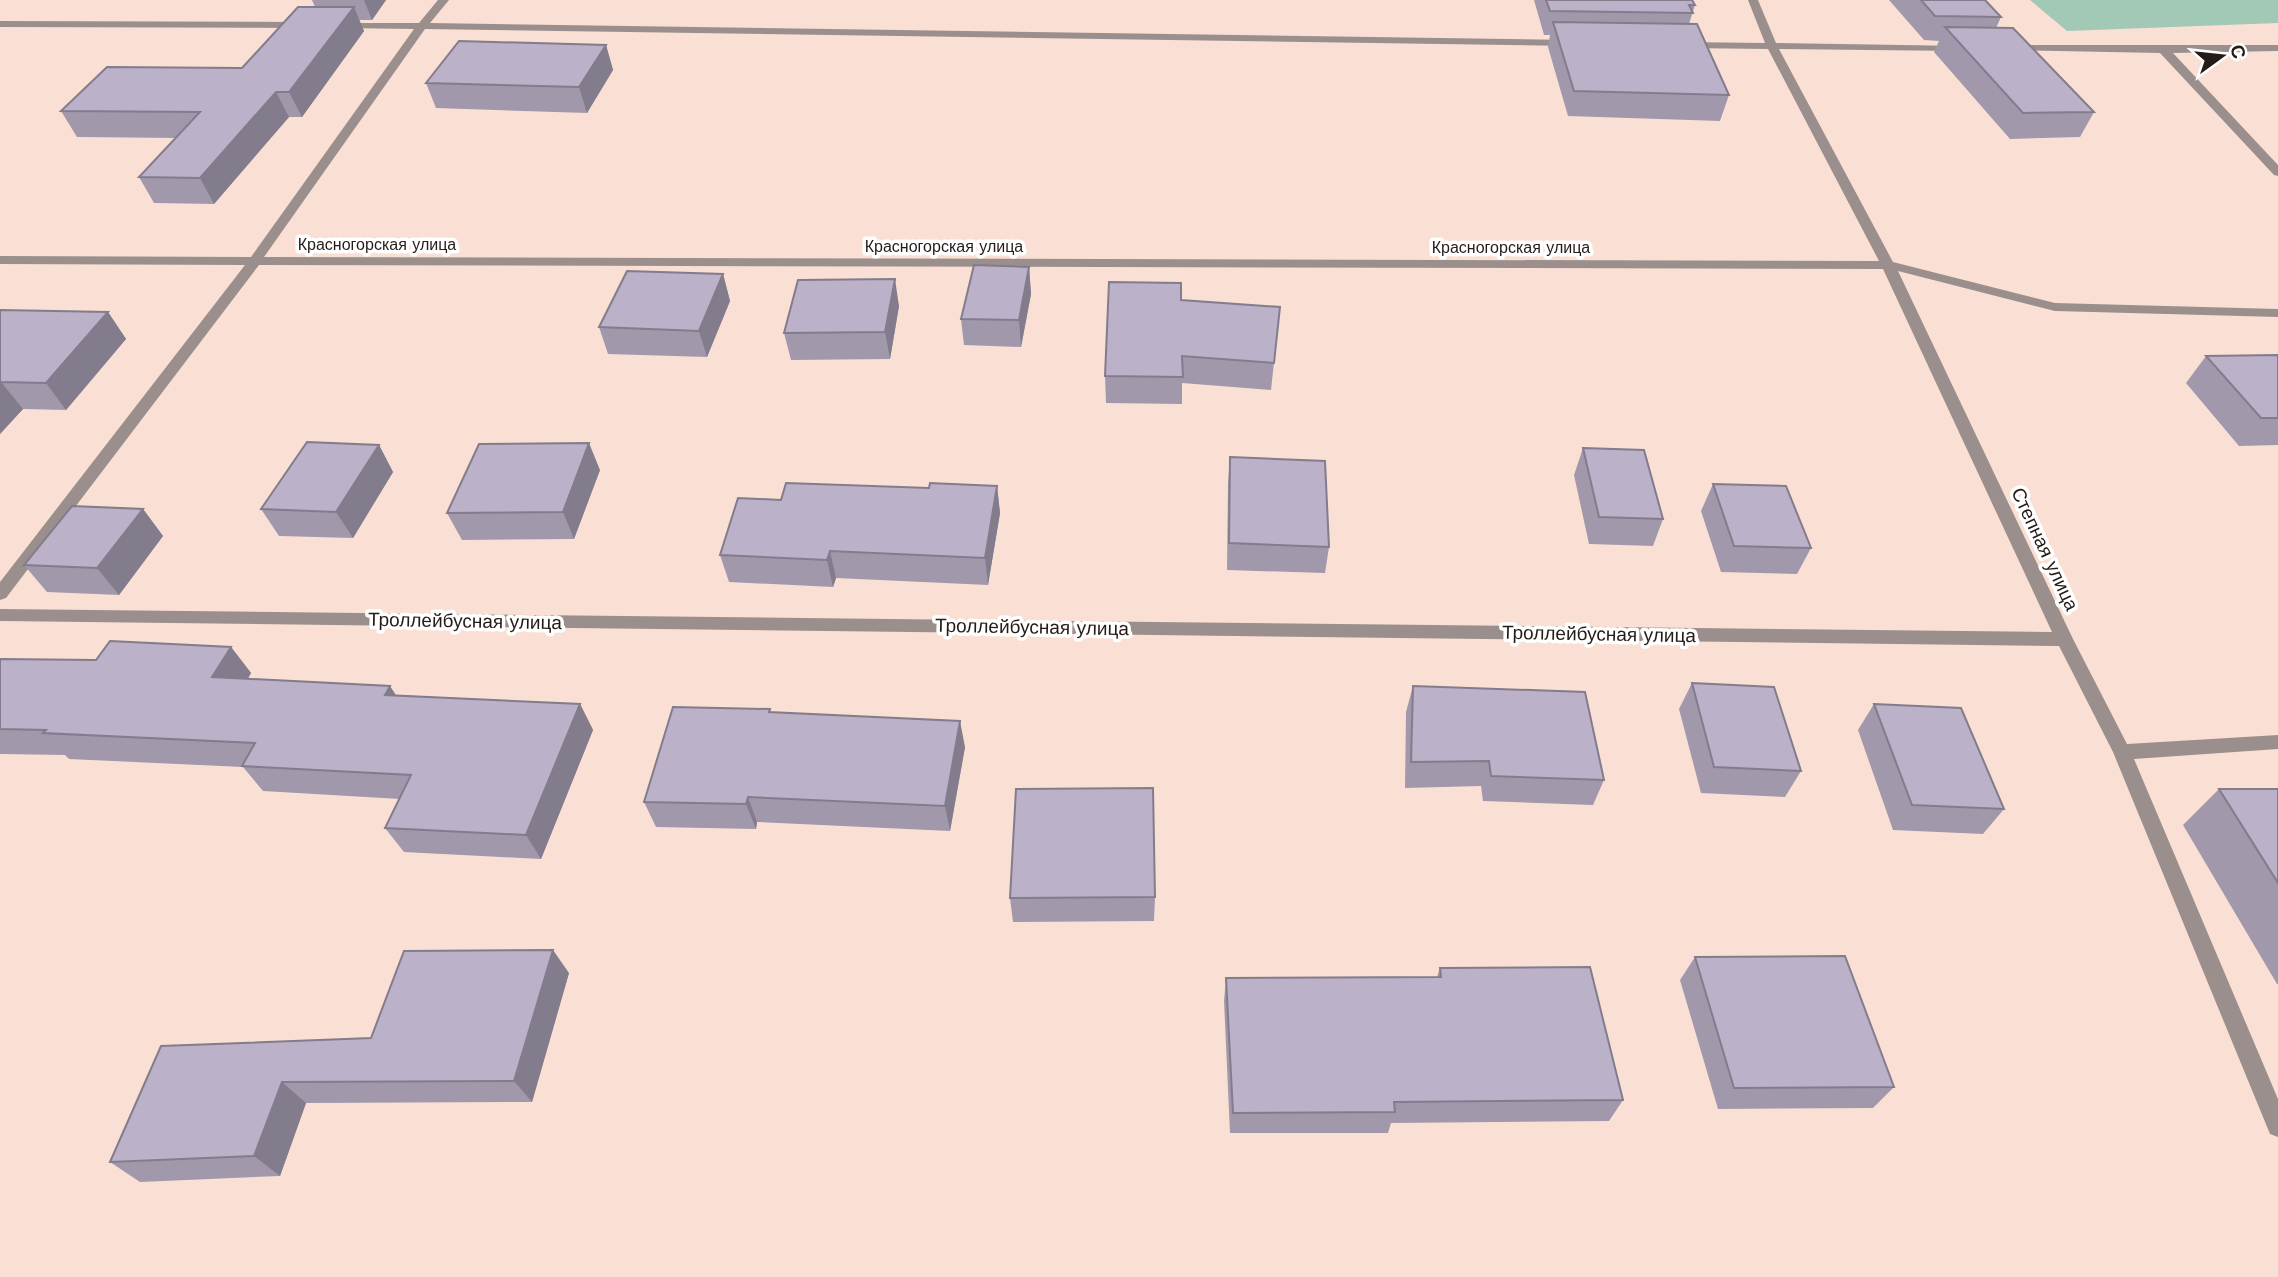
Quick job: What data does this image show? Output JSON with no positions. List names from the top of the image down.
{
  "streets": {
    "street": ["Красногорская улица", "Степная улица", "Троллейбусная улица"]
  },
  "crossings": [
    ["Красногорская улица", "Степная улица"],
    ["Степная улица", "Троллейбусная улица"]
  ],
  "north": "right"
}
